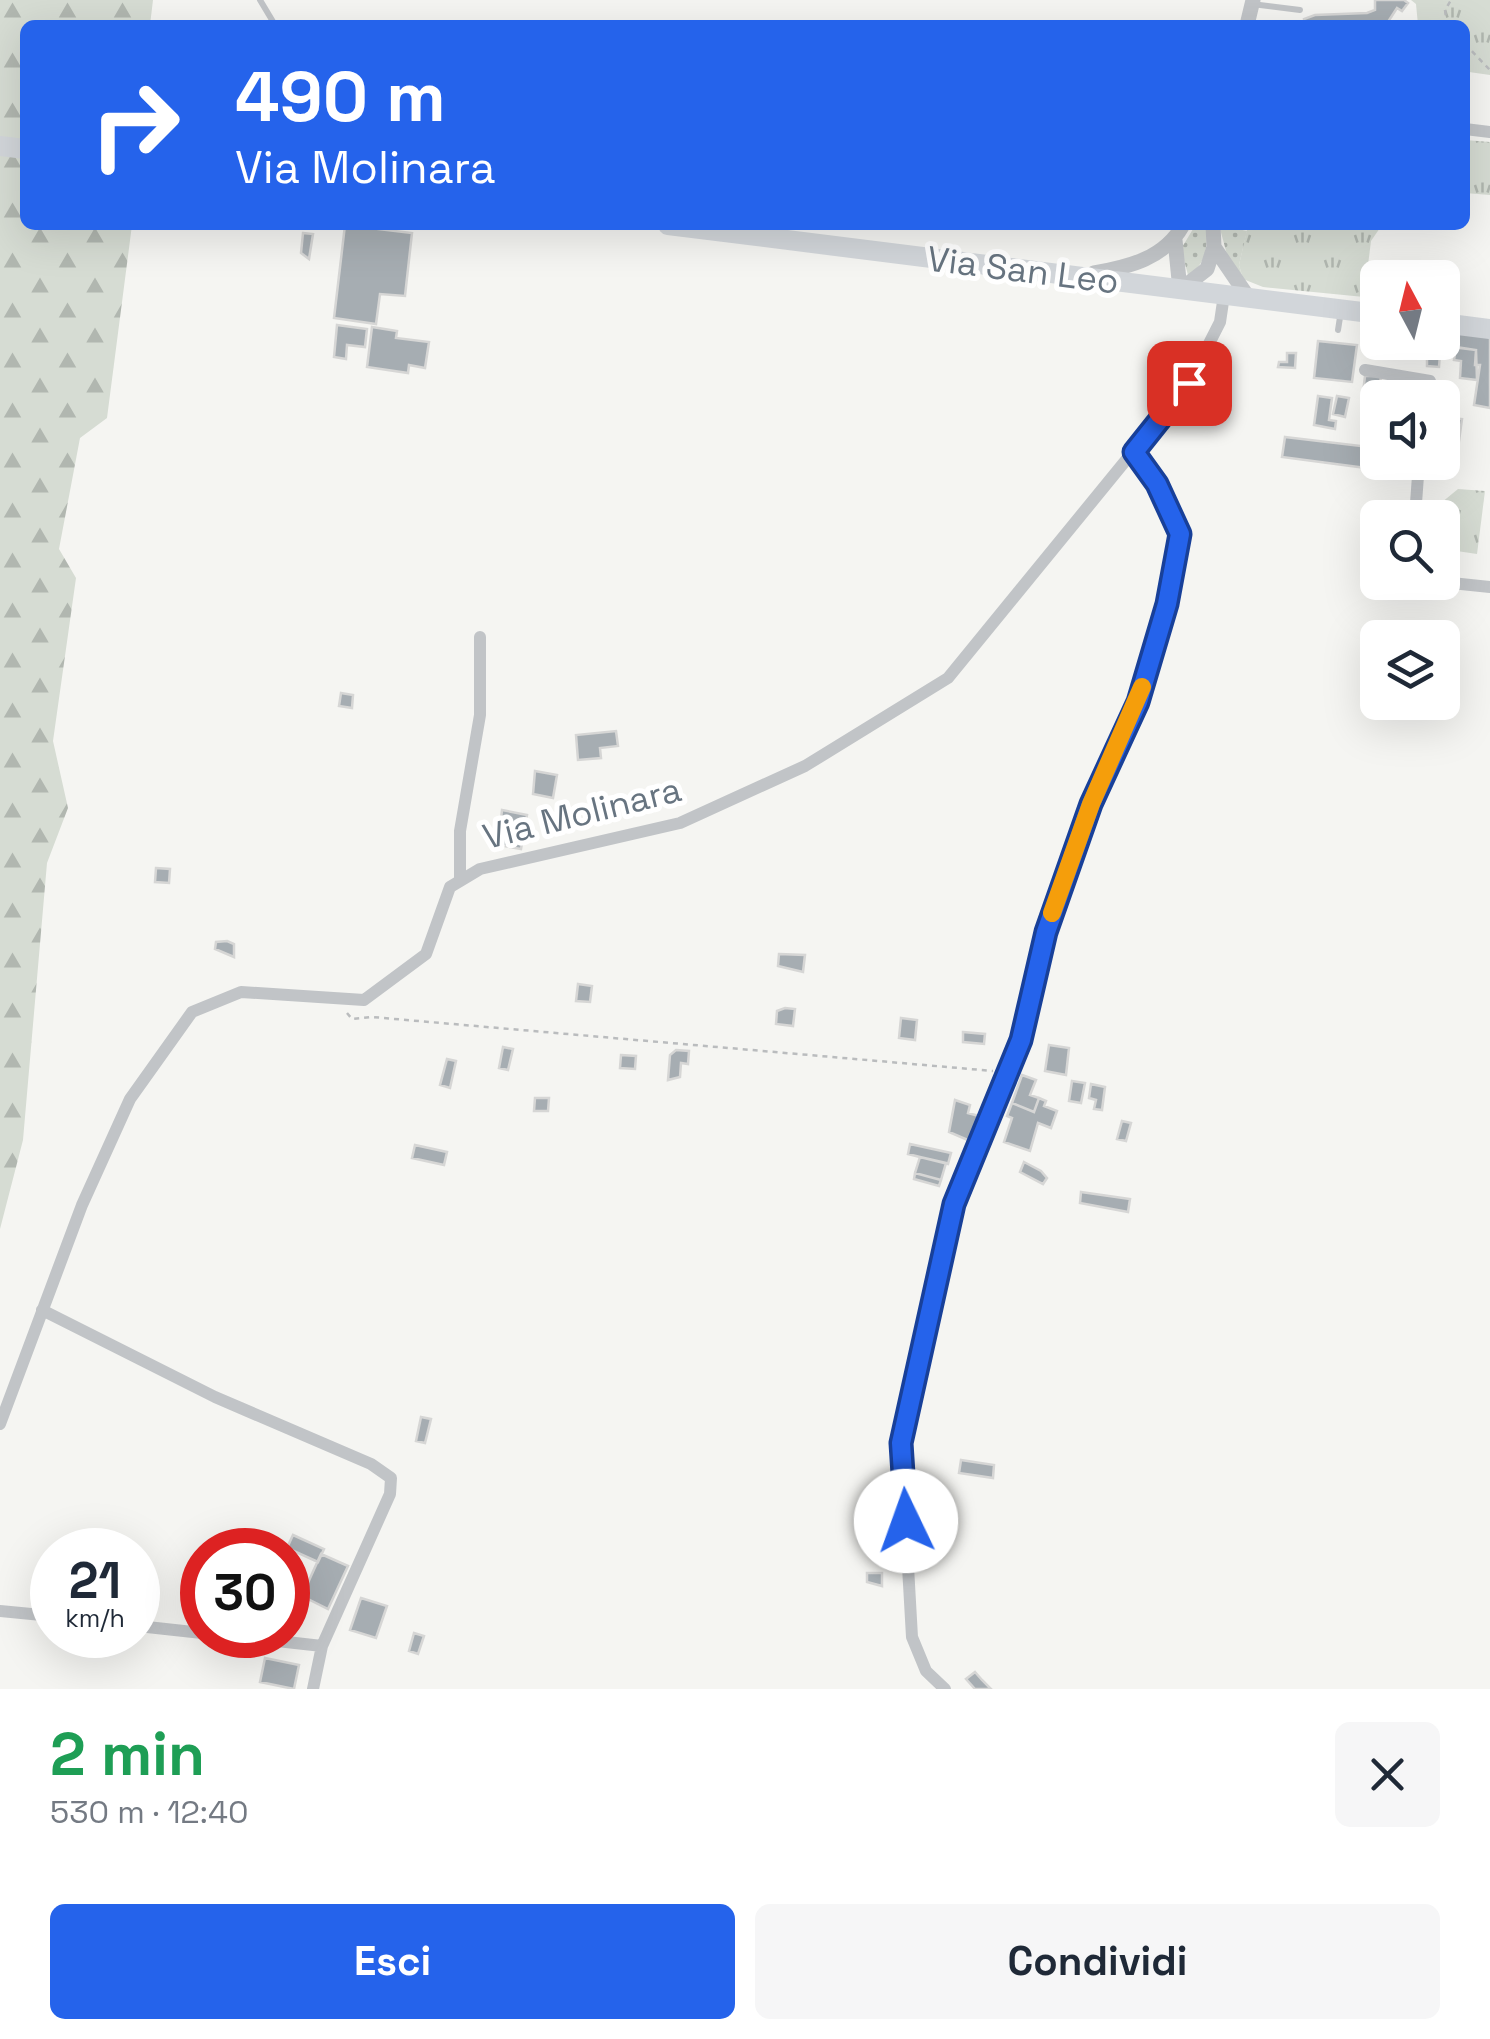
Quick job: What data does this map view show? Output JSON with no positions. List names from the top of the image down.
{
  "streets": {
    "main road": ["Via San Leo"],
    "street": ["Via Molinara"]
  },
  "crossings": [
    ["Via San Leo", "Via Molinara"]
  ],
  "north": "top",
  "page": {
    "turn": ["490 m", "Via Molinara"],
    "speed": "21 km/h",
    "limit": "30",
    "heading": ["2 min", "530 m · 12:40"],
    "buttons": ["Esci", "Condividi"]
  }
}
